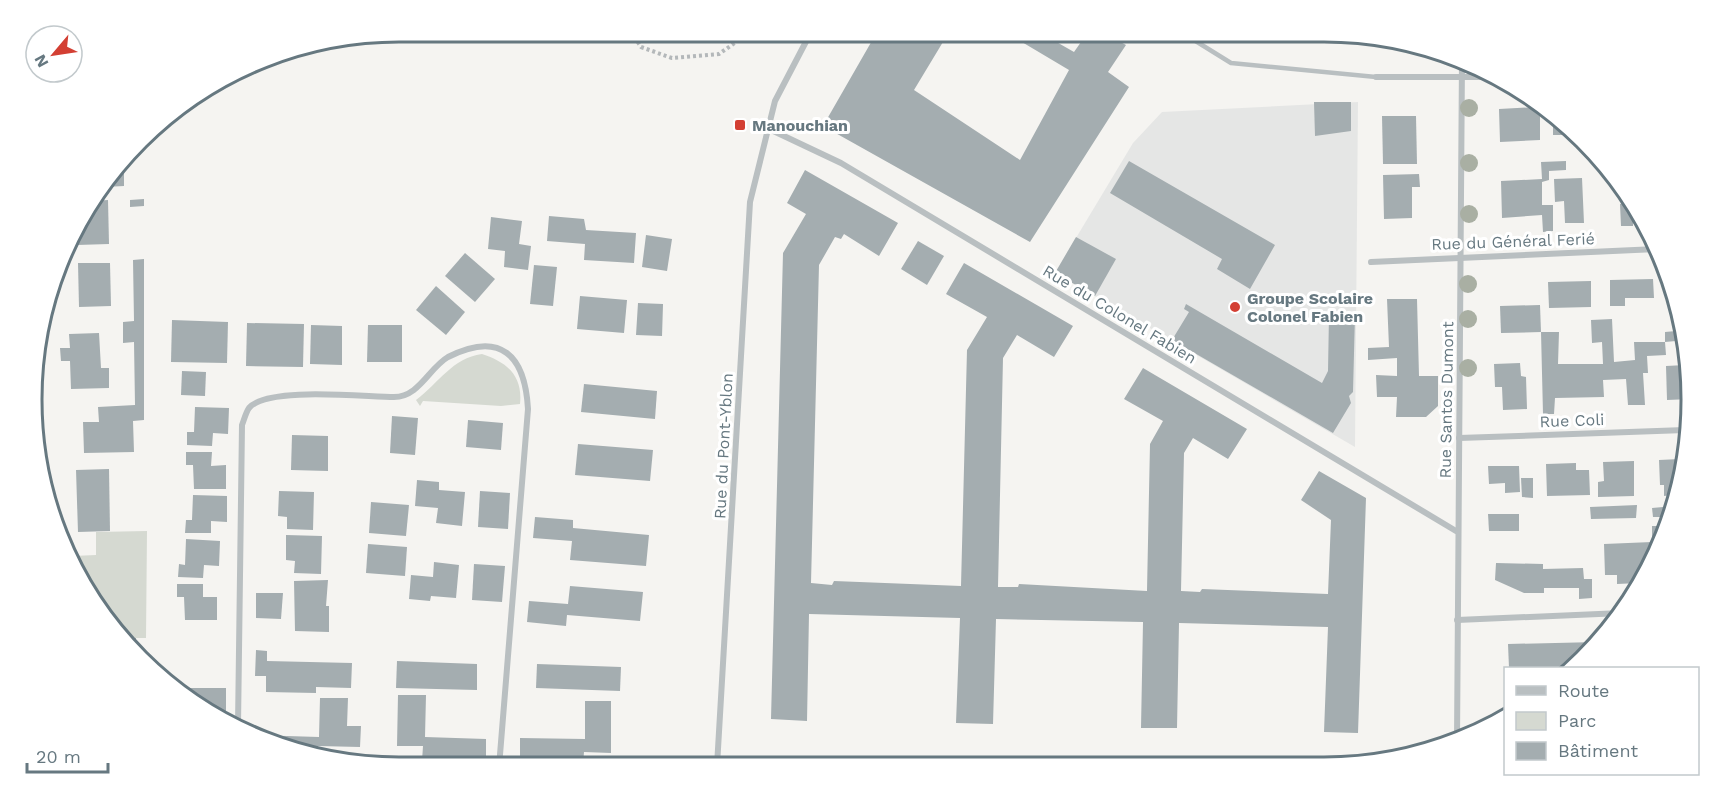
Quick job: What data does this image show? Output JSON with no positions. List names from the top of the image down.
{
  "streets": {
    "street": [
      "Rue du Général Ferié",
      "Rue du Colonel Fabien",
      "Rue Santos Dumont",
      "Rue Coli",
      "Rue du Pont-Yblon"
    ]
  },
  "crossings": [
    ["Rue du Général Ferié", "Rue Santos Dumont"],
    ["Rue du Colonel Fabien", "Rue Santos Dumont"],
    ["Rue du Colonel Fabien", "Rue du Pont-Yblon"],
    ["Rue Santos Dumont", "Rue Coli"]
  ],
  "places": {
    "transit": ["Manouchian"],
    "other": ["Groupe Scolaire Colonel Fabien"]
  },
  "legend": ["Route", "Parc", "Bâtiment"],
  "scale_bar": "20 m",
  "north": "bottom left"
}
